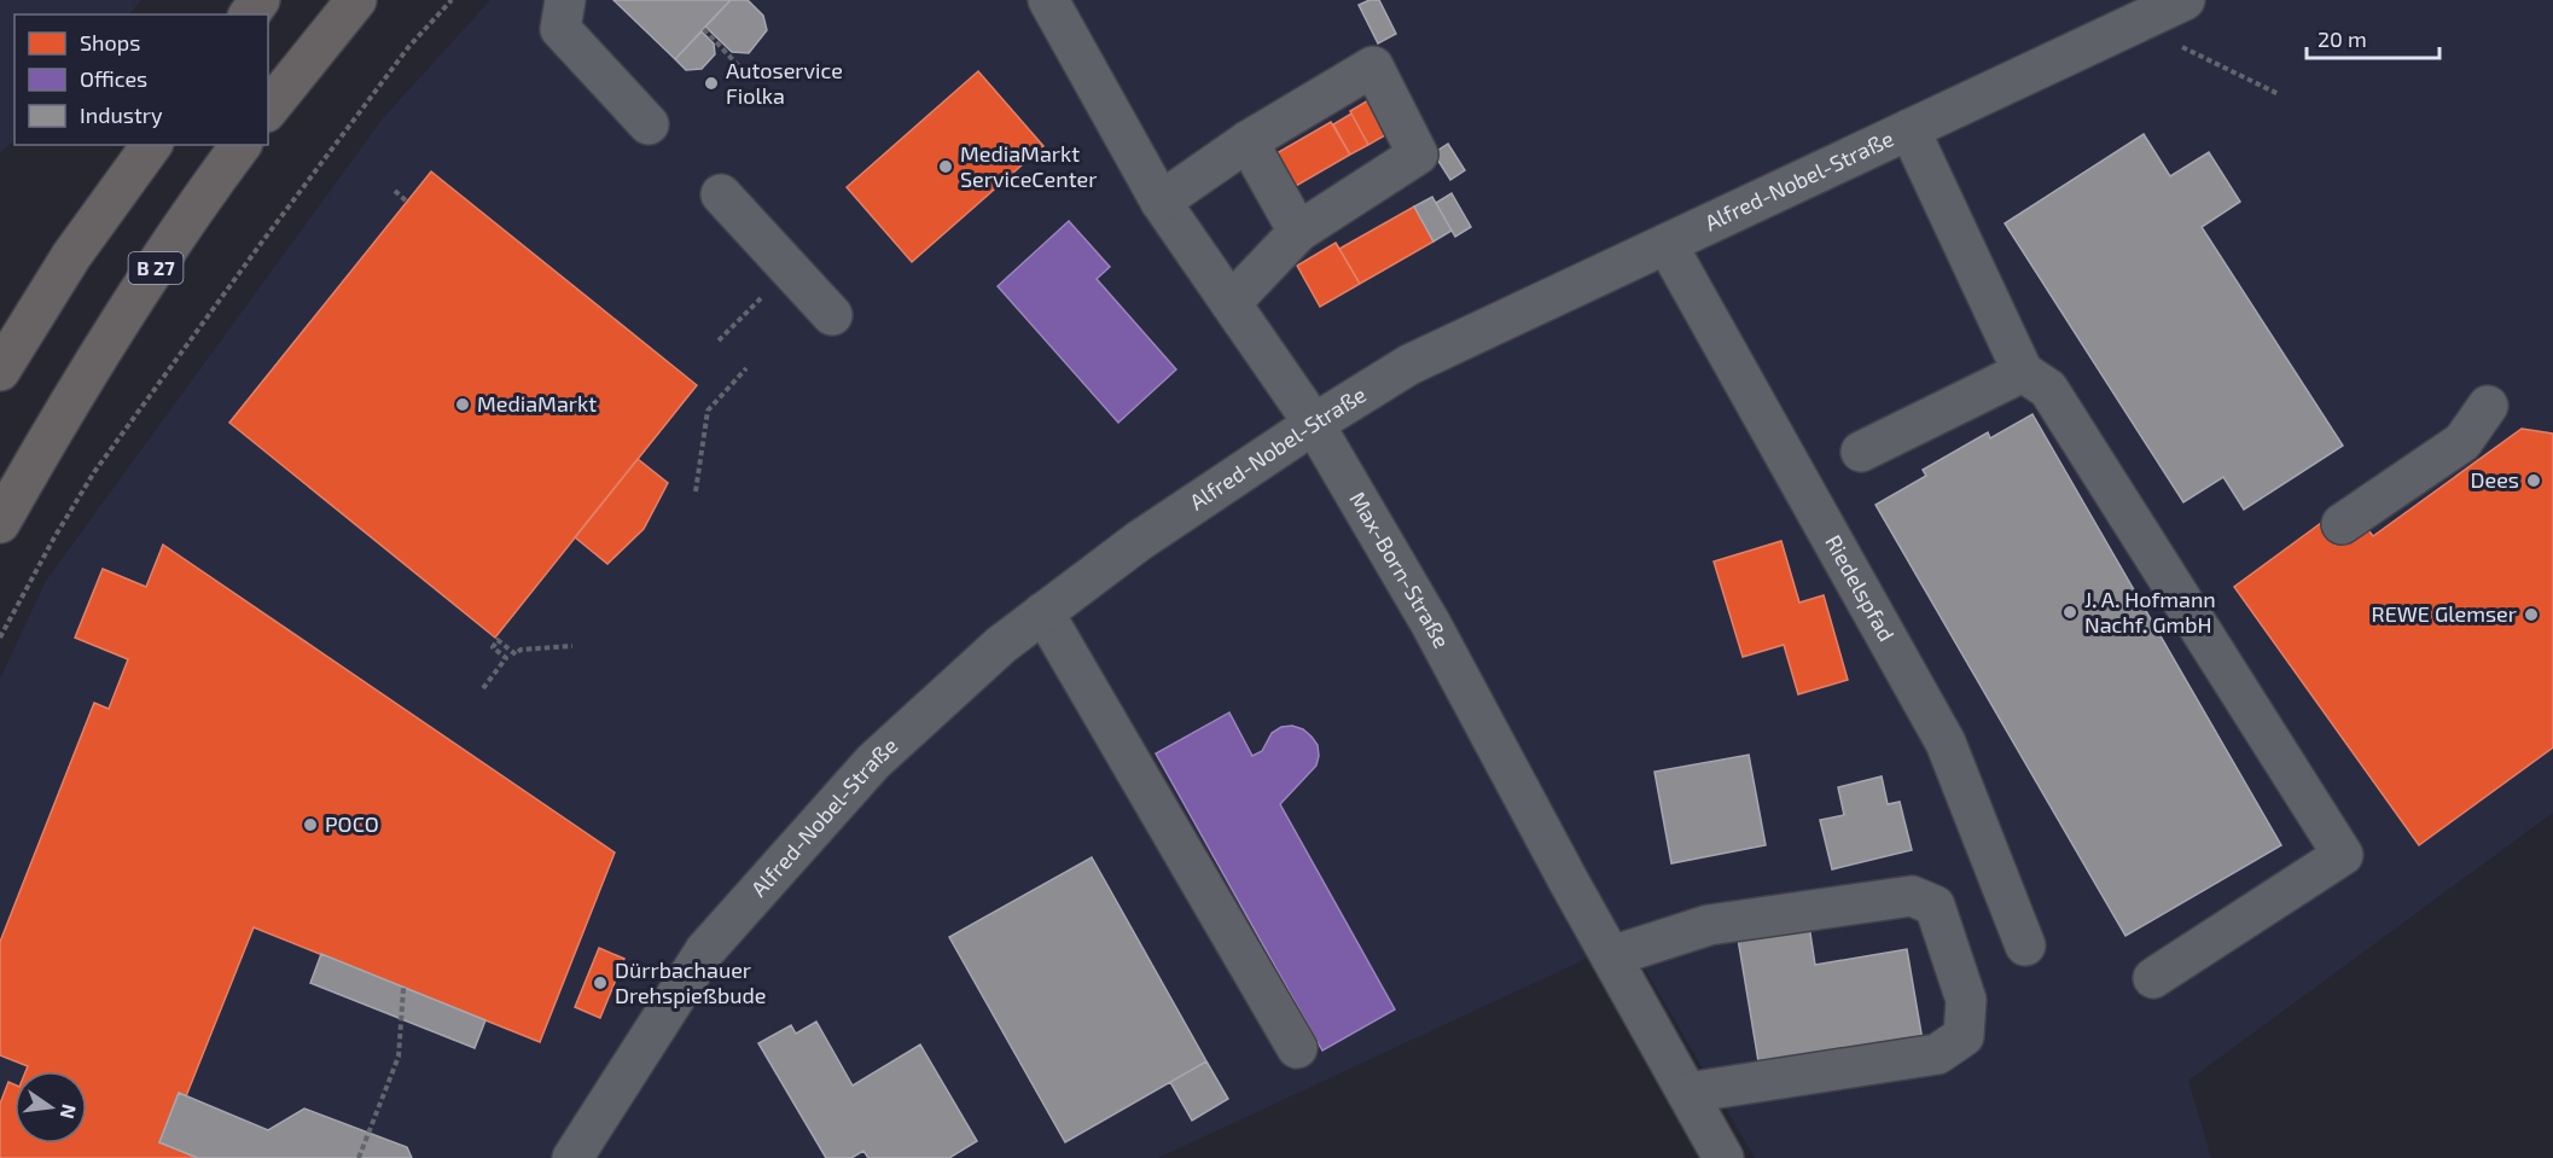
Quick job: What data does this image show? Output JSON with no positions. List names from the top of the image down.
{
  "streets": {
    "highway": ["B 27"],
    "street": ["Alfred-Nobel-Straße", "Max-Born-Straße", "Riedelspfad"]
  },
  "crossings": [
    ["Alfred-Nobel-Straße", "Max-Born-Straße"],
    ["Alfred-Nobel-Straße", "Riedelspfad"]
  ],
  "places": [
    "Autoservice Fiolka",
    "MediaMarkt ServiceCenter",
    "MediaMarkt",
    "Dees",
    "J. A. Hofmann Nachf. GmbH",
    "REWE Glemser",
    "POCO",
    "Dürrbachauer Drehspießbude"
  ],
  "legend": ["Shops", "Offices", "Industry"],
  "scale_bar": "20 m",
  "north": "right"
}
